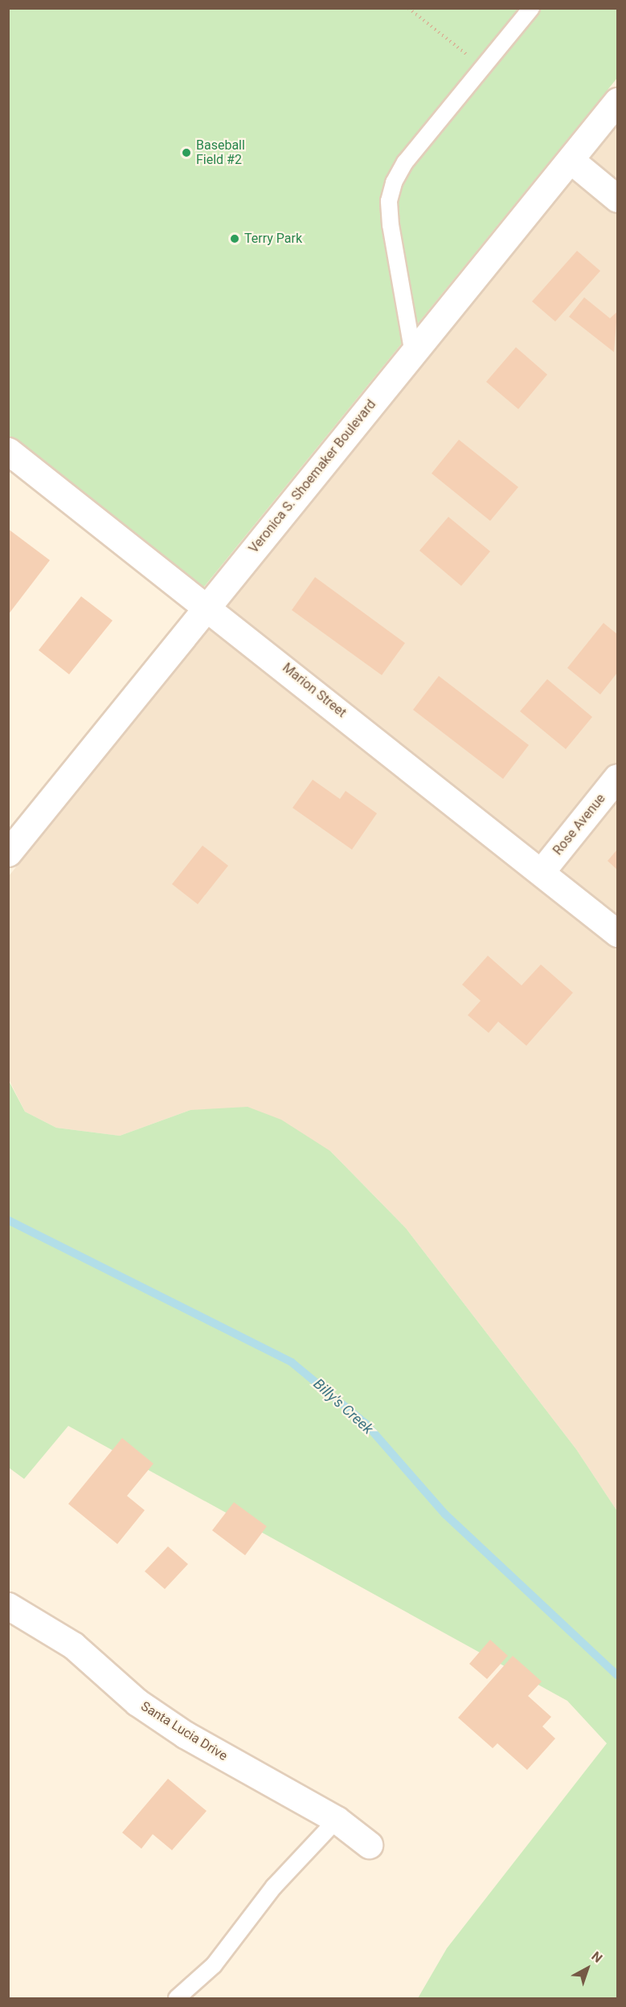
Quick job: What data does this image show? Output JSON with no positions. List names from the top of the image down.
{
  "streets": {
    "street": [
      "Veronica S. Shoemaker Boulevard",
      "Marion Street",
      "Rose Avenue",
      "Santa Lucia Drive"
    ]
  },
  "crossings": [
    ["Veronica S. Shoemaker Boulevard", "Marion Street"],
    ["Marion Street", "Rose Avenue"]
  ],
  "water": ["Billy's Creek"],
  "places": ["Baseball Field #2", "Terry Park"],
  "north": "top right"
}
